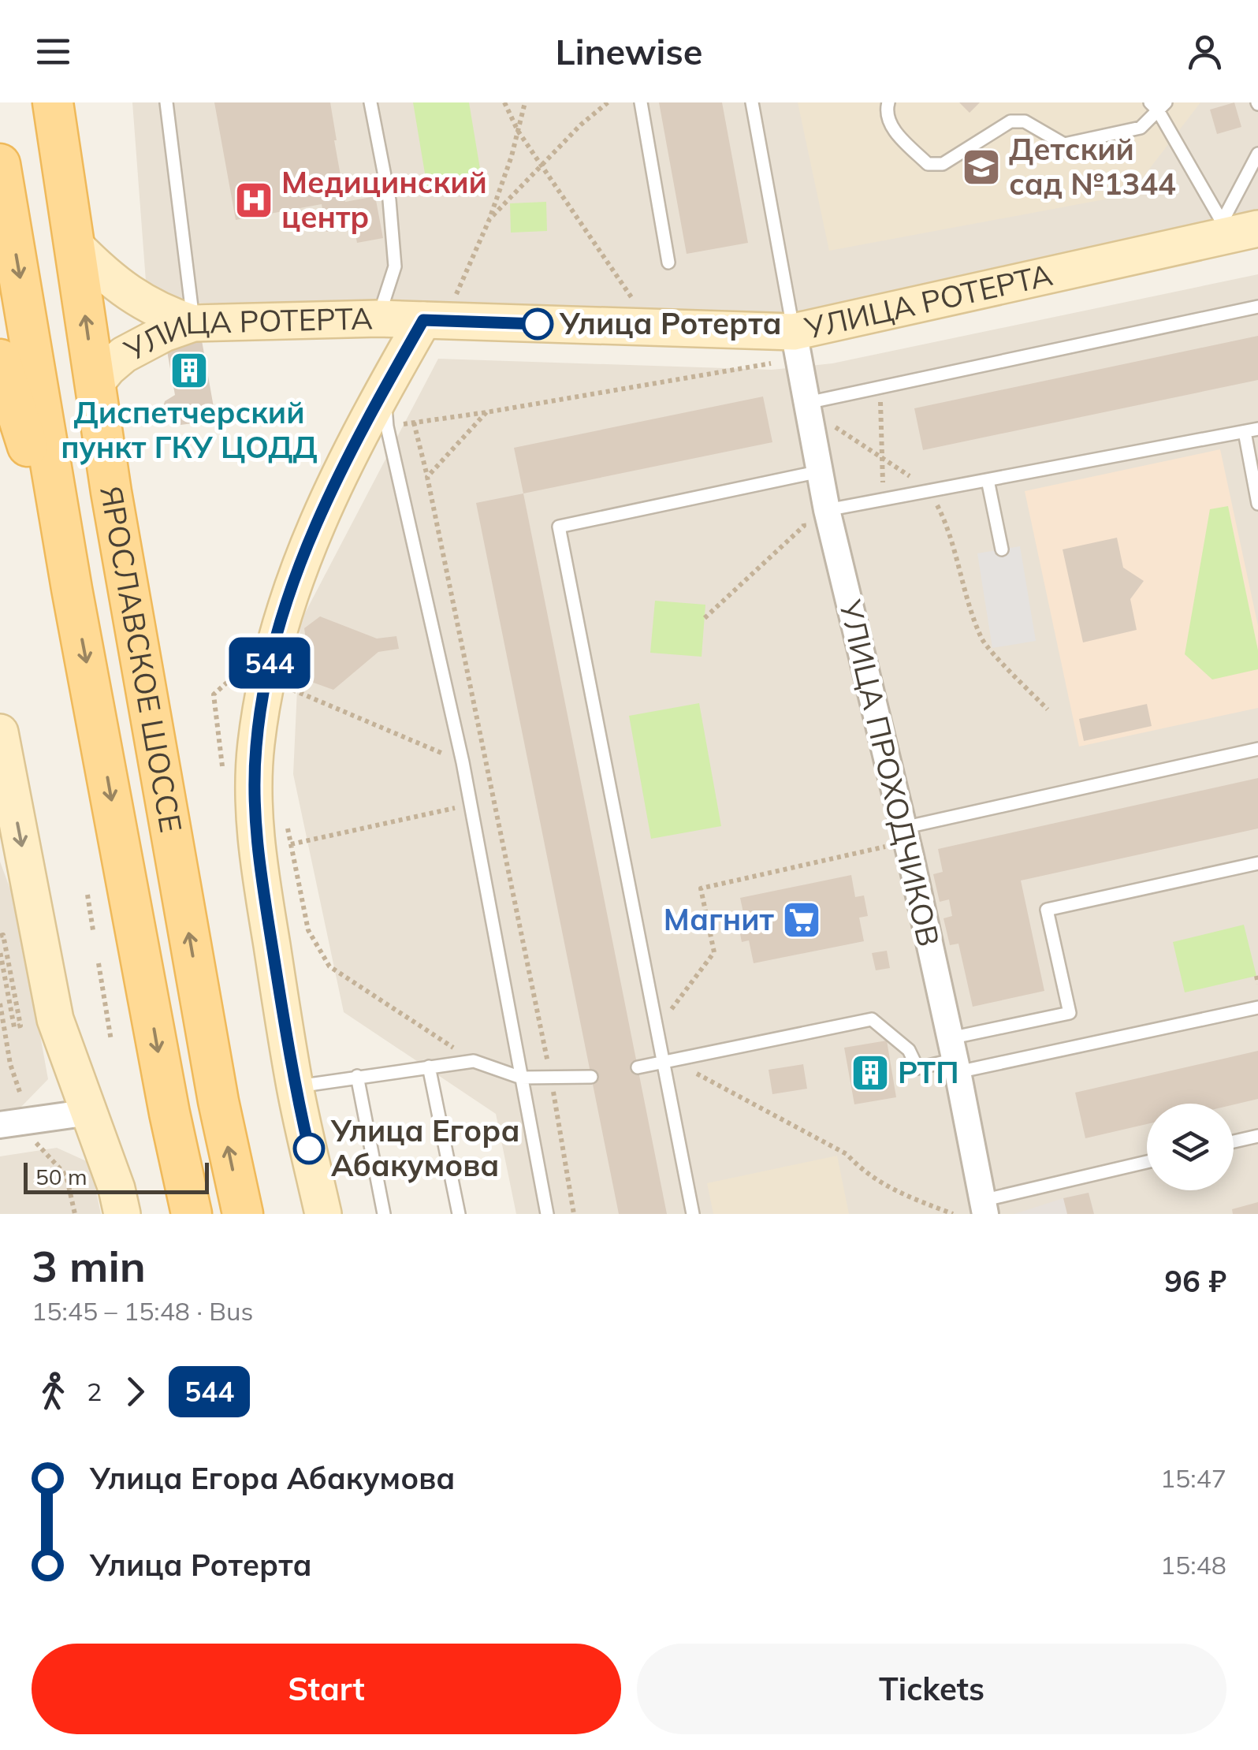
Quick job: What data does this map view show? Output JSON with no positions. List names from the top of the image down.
{
  "streets": {
    "main road": ["ЯРОСЛАВСКОЕ ШОССЕ"],
    "street": ["УЛИЦА РОТЕРТА", "УЛИЦА ПРОХОДЧИКОВ"]
  },
  "crossings": [
    ["УЛИЦА РОТЕРТА", "ЯРОСЛАВСКОЕ ШОССЕ"],
    ["УЛИЦА РОТЕРТА", "УЛИЦА ПРОХОДЧИКОВ"]
  ],
  "places": {
    "school or university": ["Детский сад №1344"],
    "hospital": ["Медицинский центр"],
    "other": ["Улица Ротерта", "Улица Егора Абакумова"],
    "building": ["Диспетчерский пункт ГКУ ЦОДД", "РТП"],
    "supermarket": ["Магнит"]
  },
  "lines": ["bus line 544"],
  "scale_bar": "50 m",
  "page": {
    "header": "Linewise",
    "on_map": "544",
    "scale": "50 m",
    "heading": ["3 min", "15:45 – 15:48 · Bus", "96 ₽"],
    "legs": ["2", "544"],
    "list": [
      {
        "name": "Улица Егора Абакумова",
        "value": "15:47"
      },
      {
        "name": "Улица Ротерта",
        "value": "15:48"
      }
    ],
    "buttons": ["Start", "Tickets"]
  }
}
